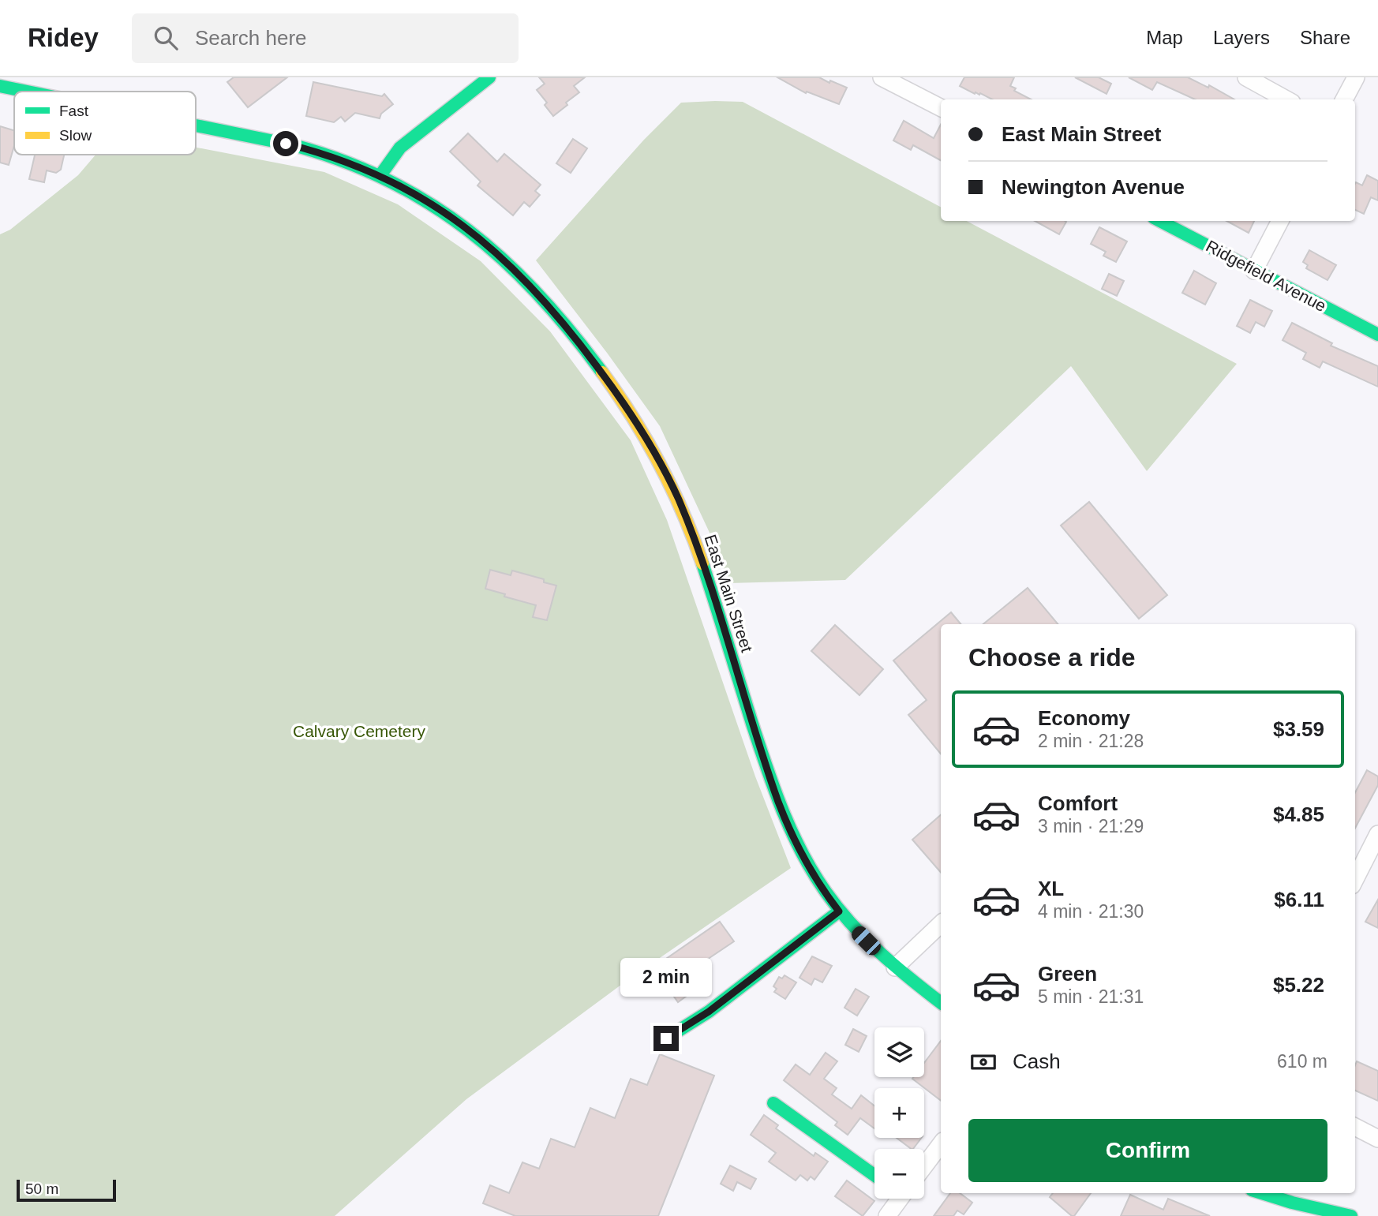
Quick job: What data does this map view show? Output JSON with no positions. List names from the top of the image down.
{
  "streets": {
    "main road": ["Ridgefield Avenue", "East Main Street"]
  },
  "parks": ["Calvary Cemetery"],
  "legend": ["Fast", "Slow"],
  "scale_bar": "50 m",
  "page": {
    "header": "Ridey",
    "search": "Search here",
    "nav": ["Map", "Layers", "Share"],
    "banner": ["East Main Street", "Newington Avenue"],
    "heading": "Choose a ride",
    "list": [
      {
        "name": "Economy",
        "note": "2 min · 21:28",
        "value": "$3.59"
      },
      {
        "name": "Comfort",
        "note": "3 min · 21:29",
        "value": "$4.85"
      },
      {
        "name": "XL",
        "note": "4 min · 21:30",
        "value": "$6.11"
      },
      {
        "name": "Green",
        "note": "5 min · 21:31",
        "value": "$5.22"
      }
    ],
    "bubble": "2 min",
    "map_buttons": ["+", "−"],
    "pay": ["Cash", "610 m"],
    "buttons": "Confirm",
    "scale": "50 m"
  }
}
